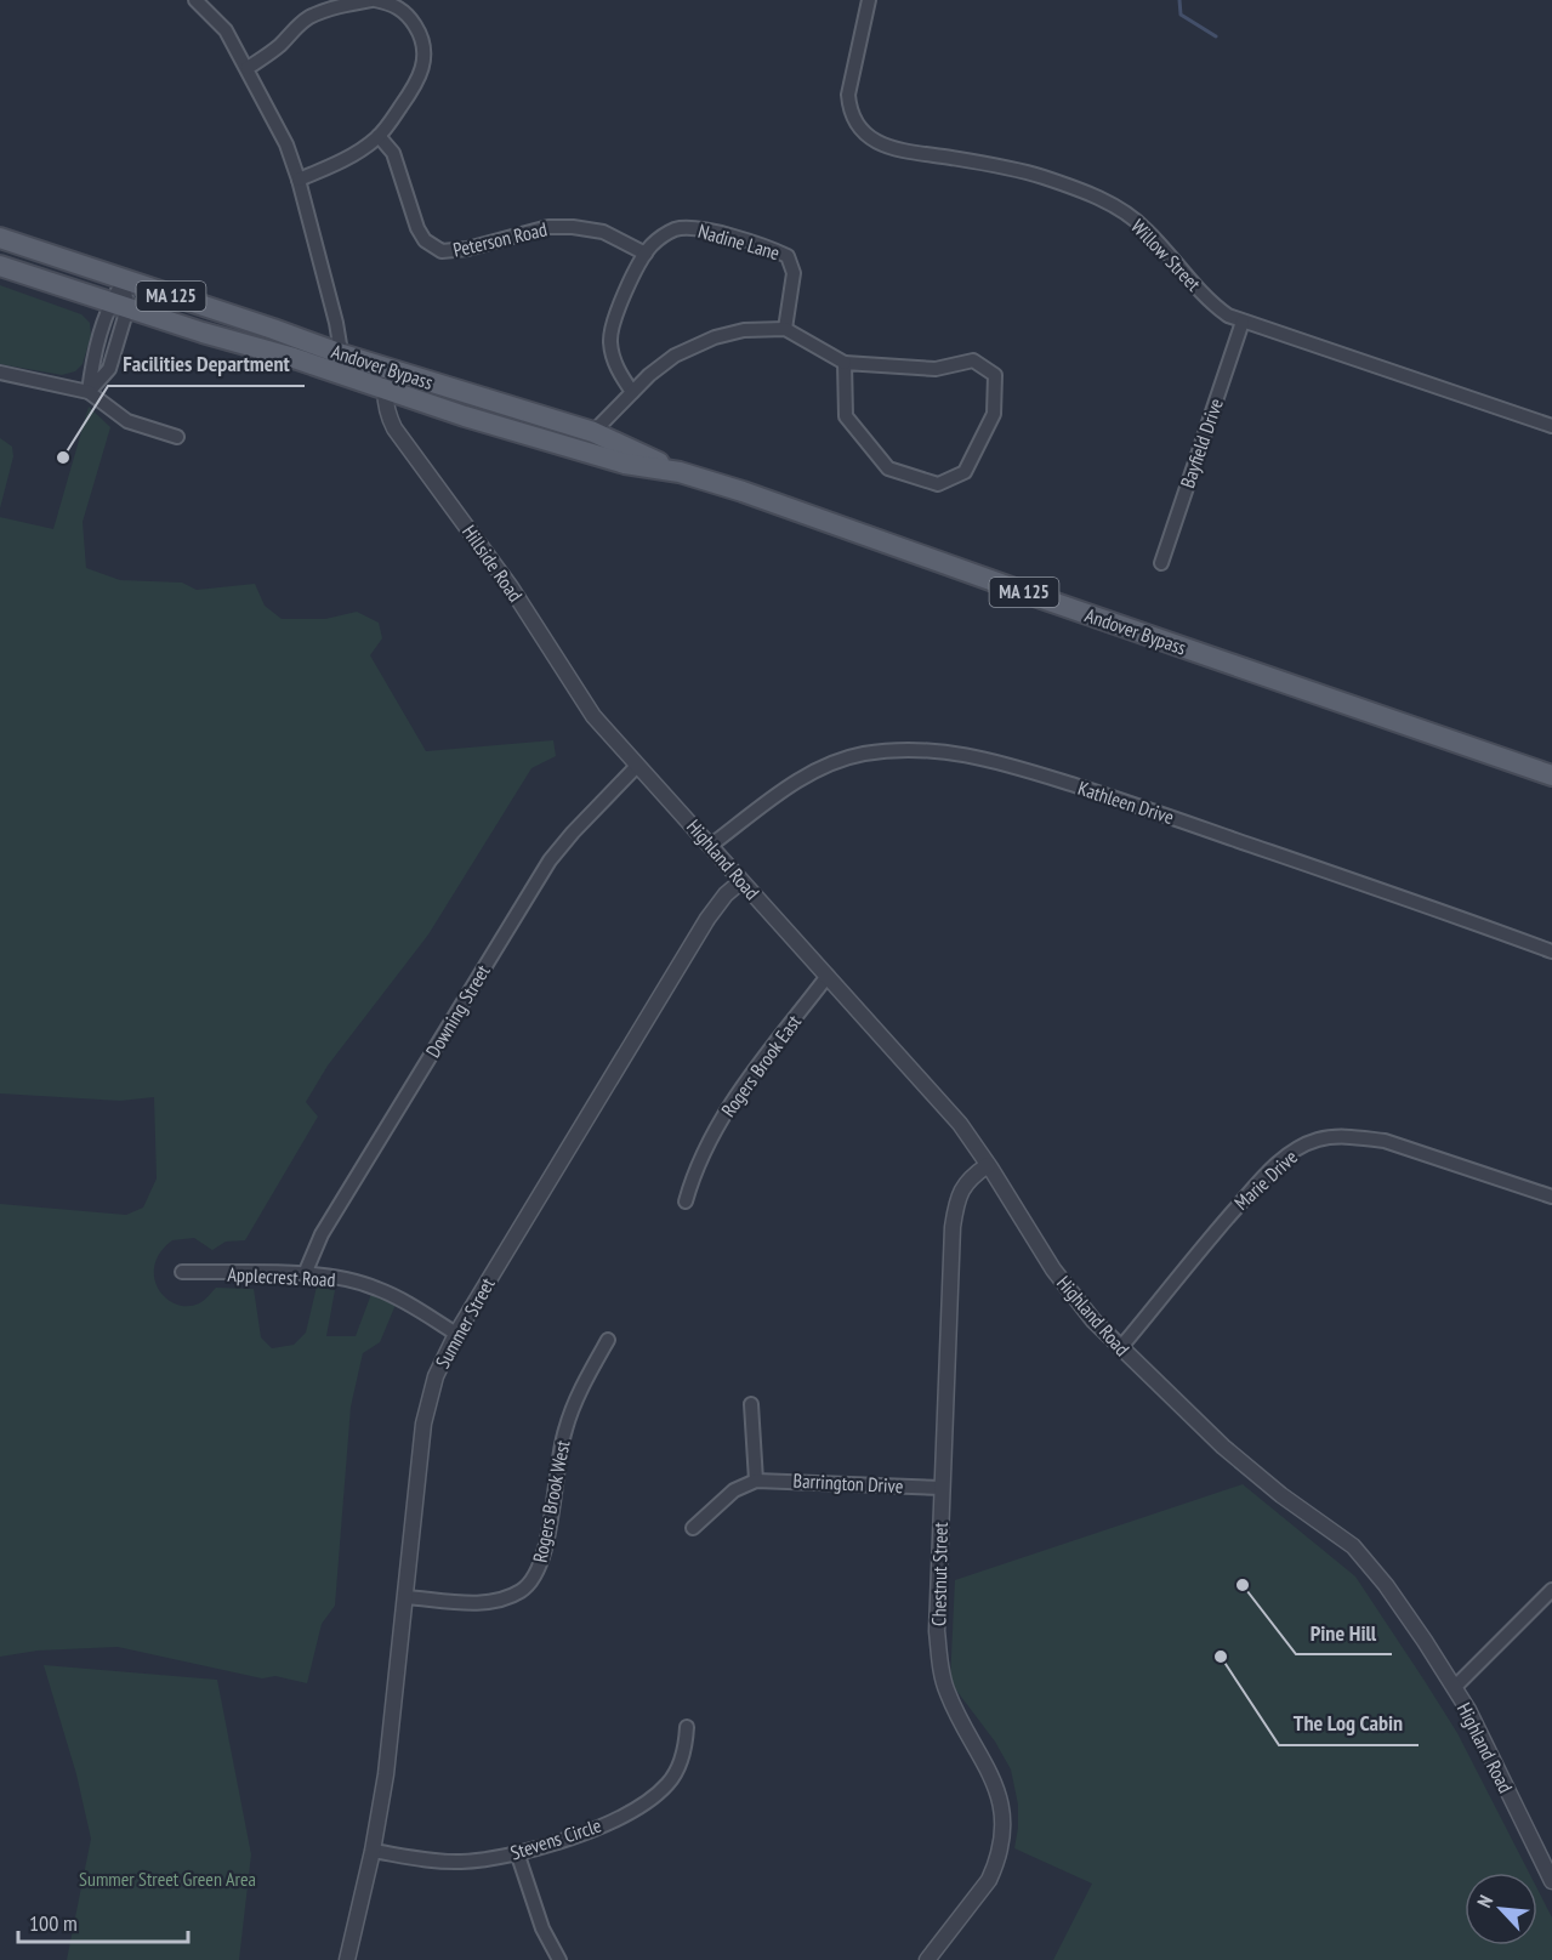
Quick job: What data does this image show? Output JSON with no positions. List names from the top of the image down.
{
  "streets": {
    "main road": ["MA 125", "Andover Bypass"],
    "street": [
      "Peterson Road",
      "Nadine Lane",
      "Willow Street",
      "Bayfield Drive",
      "Hillside Road",
      "Kathleen Drive",
      "Highland Road",
      "Downing Street",
      "Rogers Brook East",
      "Marie Drive",
      "Applecrest Road",
      "Summer Street",
      "Barrington Drive",
      "Rogers Brook West",
      "Chestnut Street",
      "Stevens Circle"
    ]
  },
  "crossings": [
    ["Peterson Road", "Nadine Lane"],
    ["Willow Street", "Bayfield Drive"],
    ["Andover Bypass", "Hillside Road"],
    ["Hillside Road", "Highland Road"],
    ["Kathleen Drive", "Highland Road"],
    ["Highland Road", "Downing Street"],
    ["Highland Road", "Rogers Brook East"],
    ["Highland Road", "Marie Drive"],
    ["Highland Road", "Summer Street"],
    ["Highland Road", "Chestnut Street"],
    ["Downing Street", "Applecrest Road"],
    ["Applecrest Road", "Summer Street"],
    ["Summer Street", "Rogers Brook West"],
    ["Summer Street", "Stevens Circle"],
    ["Barrington Drive", "Chestnut Street"]
  ],
  "parks": ["Summer Street Green Area"],
  "places": ["Facilities Department", "Pine Hill", "The Log Cabin"],
  "scale_bar": "100 m",
  "north": "top left"
}
